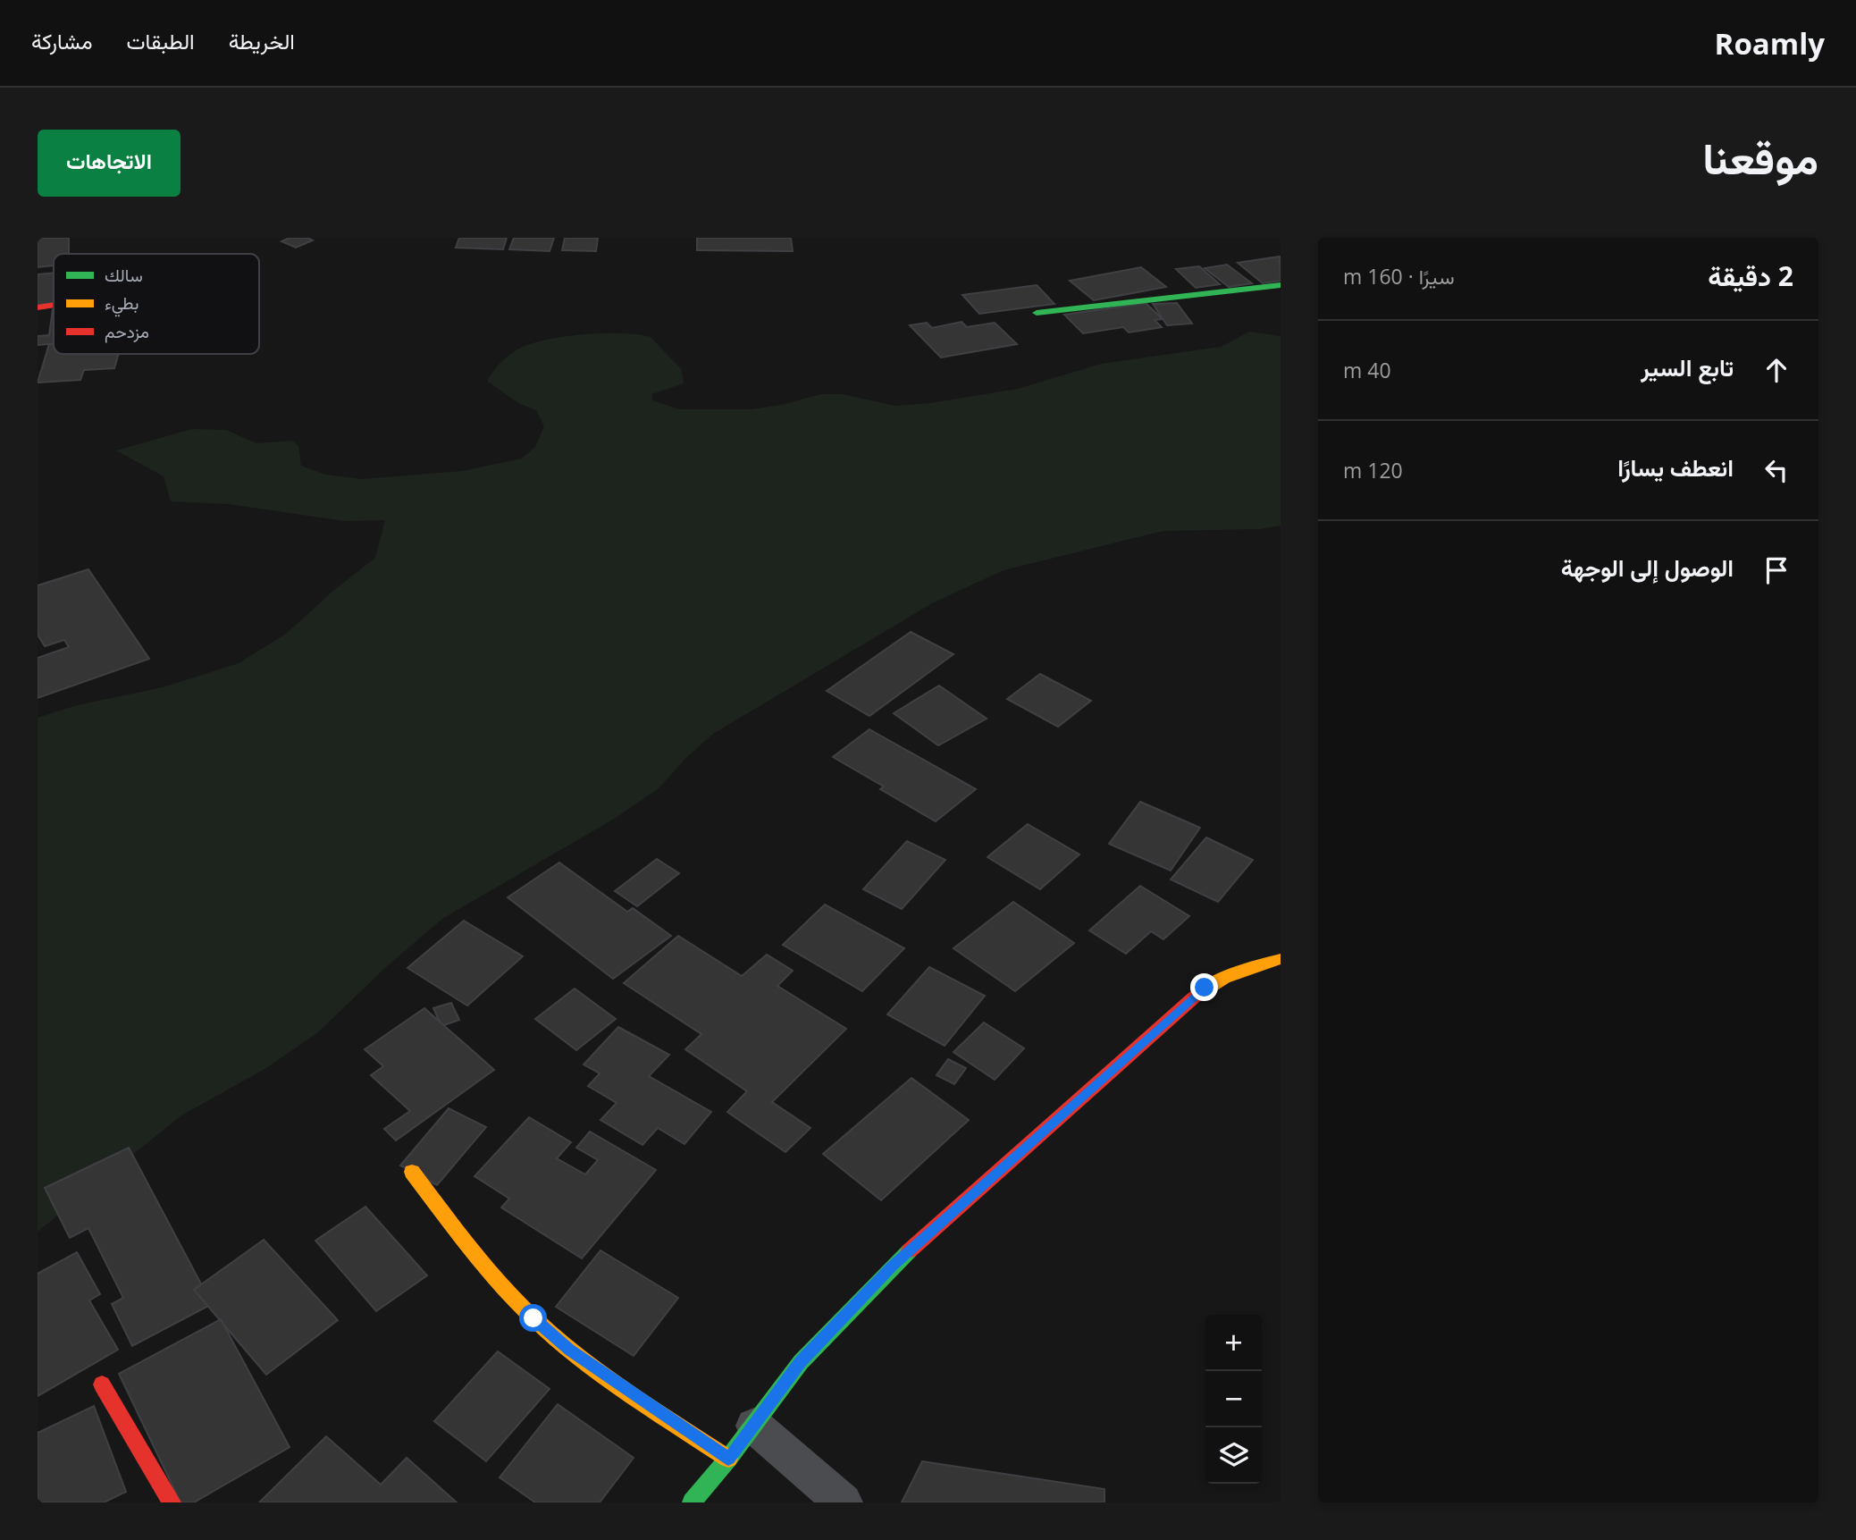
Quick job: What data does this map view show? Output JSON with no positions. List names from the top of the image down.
{
  "legend": ["سالك", "بطيء", "مزدحم"],
  "page": {
    "header": "Roamly",
    "nav": ["الخريطة", "الطبقات", "مشاركة"],
    "title": "موقعنا",
    "buttons": "الاتجاهات",
    "heading": ["2 دقيقة", "سيرًا · 160 m"],
    "list": [
      ["تابع السير", "40 m"],
      ["انعطف يسارًا", "120 m"],
      "الوصول إلى الوجهة"
    ],
    "map_buttons": ["+", "−"]
  }
}
